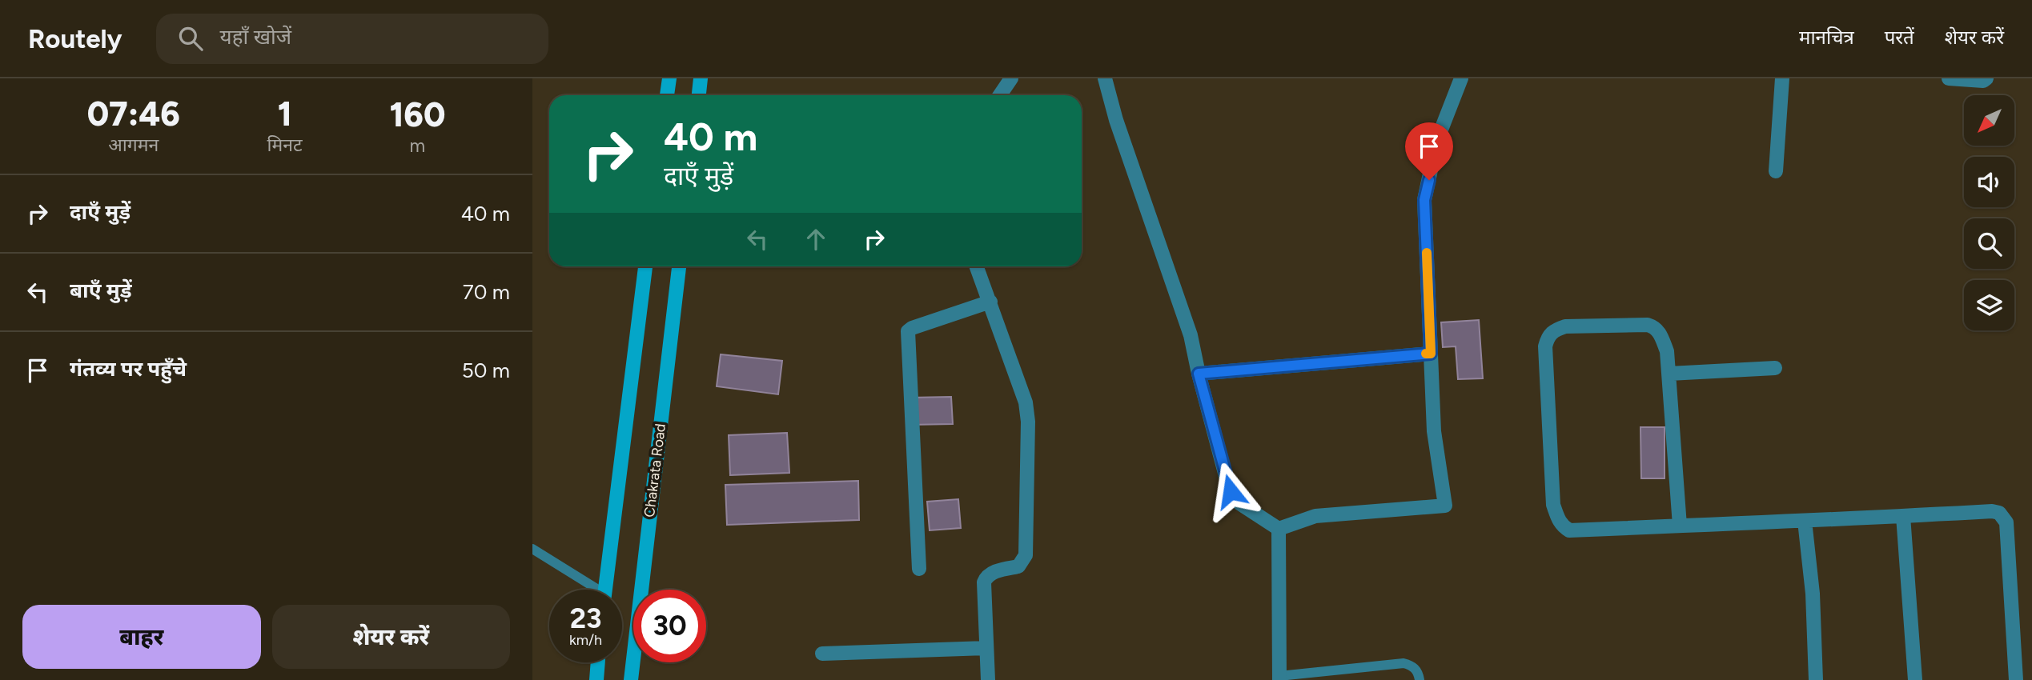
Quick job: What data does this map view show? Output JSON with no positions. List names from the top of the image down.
{
  "streets": {
    "main road": ["Chakrata Road"]
  },
  "north": "bottom left",
  "page": {
    "header": "Routely",
    "search": "यहाँ खोजें",
    "nav": ["मानचित्र", "परतें", "शेयर करें"],
    "eta": [
      "07:46",
      "आगमन",
      "1",
      "मिनट",
      "160",
      "m"
    ],
    "turn": ["40 m", "दाएँ मुड़ें"],
    "list": [
      {
        "name": "दाएँ मुड़ें",
        "value": "40 m"
      },
      {
        "name": "बाएँ मुड़ें",
        "value": "70 m"
      },
      {
        "name": "गंतव्य पर पहुँचे",
        "value": "50 m"
      }
    ],
    "speed": "23 km/h",
    "limit": "30",
    "buttons": ["बाहर", "शेयर करें"]
  }
}
